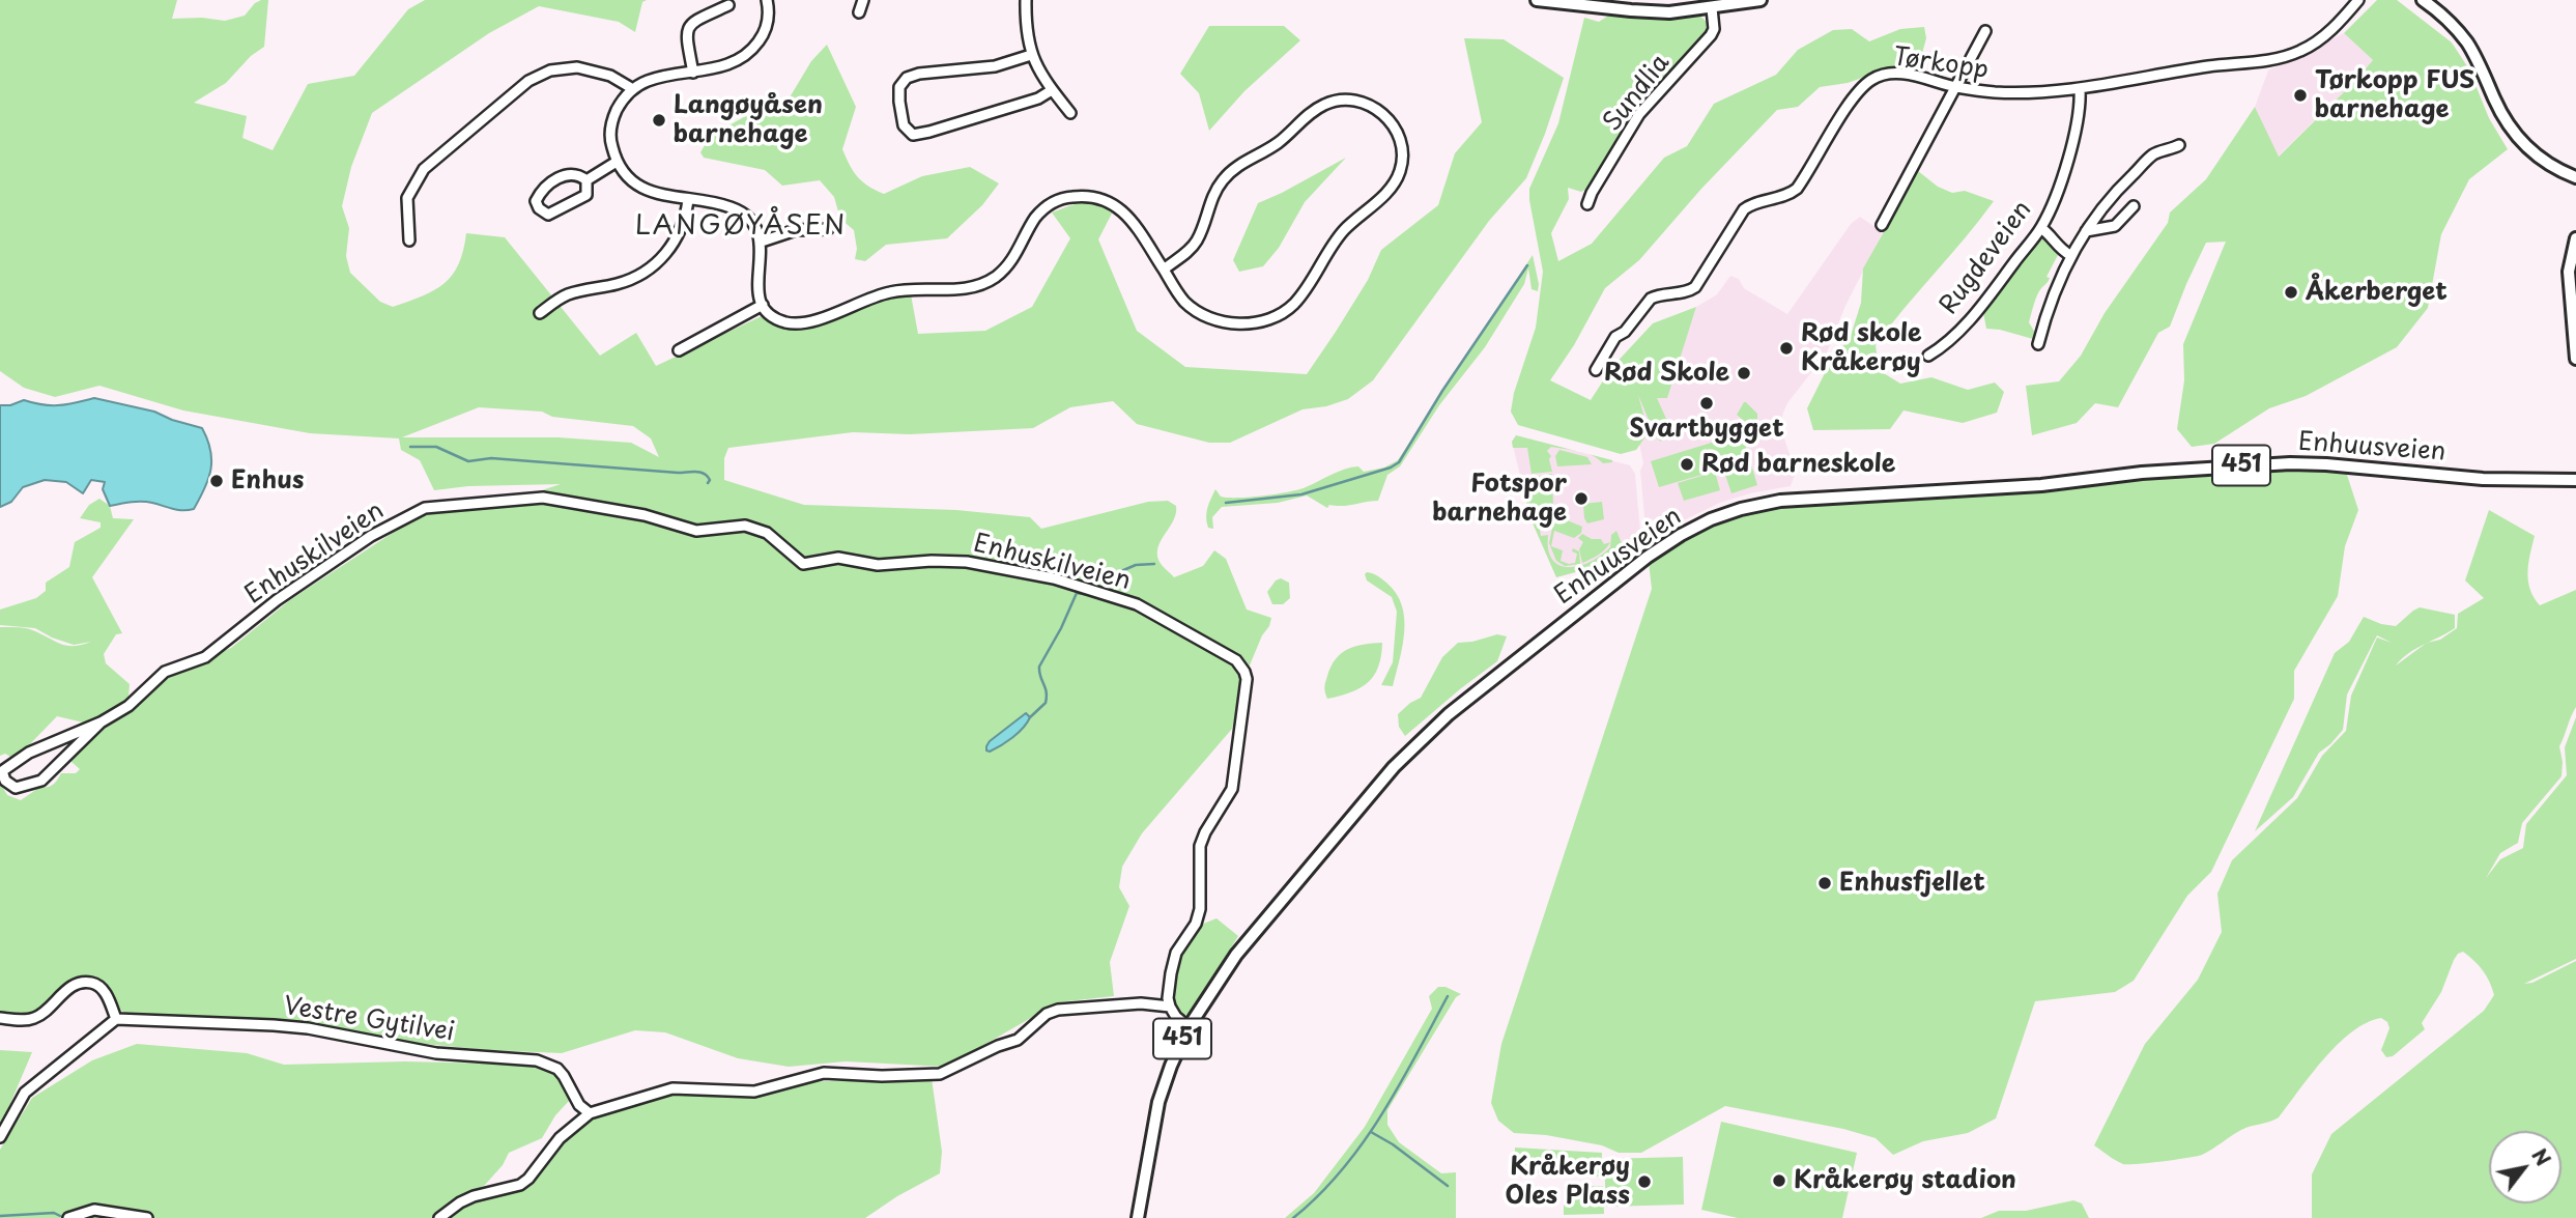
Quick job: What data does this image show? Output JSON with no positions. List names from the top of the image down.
{
  "streets": {
    "main road": ["Enhuusveien", "451"],
    "street": [
      "Tørkopp",
      "Sundlia",
      "Rugdeveien",
      "Enhuskilveien",
      "Vestre Gytilvei"
    ]
  },
  "crossings": [
    ["Tørkopp", "Rugdeveien"]
  ],
  "districts": ["LANGØYÅSEN"],
  "places": [
    "Tørkopp FUS barnehage",
    "Langøyåsen barnehage",
    "Åkerberget",
    "Rød skole Kråkerøy",
    "Rød Skole",
    "Svartbygget",
    "Rød barneskole",
    "Enhus",
    "Fotspor barnehage",
    "Enhusfjellet",
    "Kråkerøy stadion",
    "Kråkerøy Oles Plass"
  ],
  "north": "top right"
}
